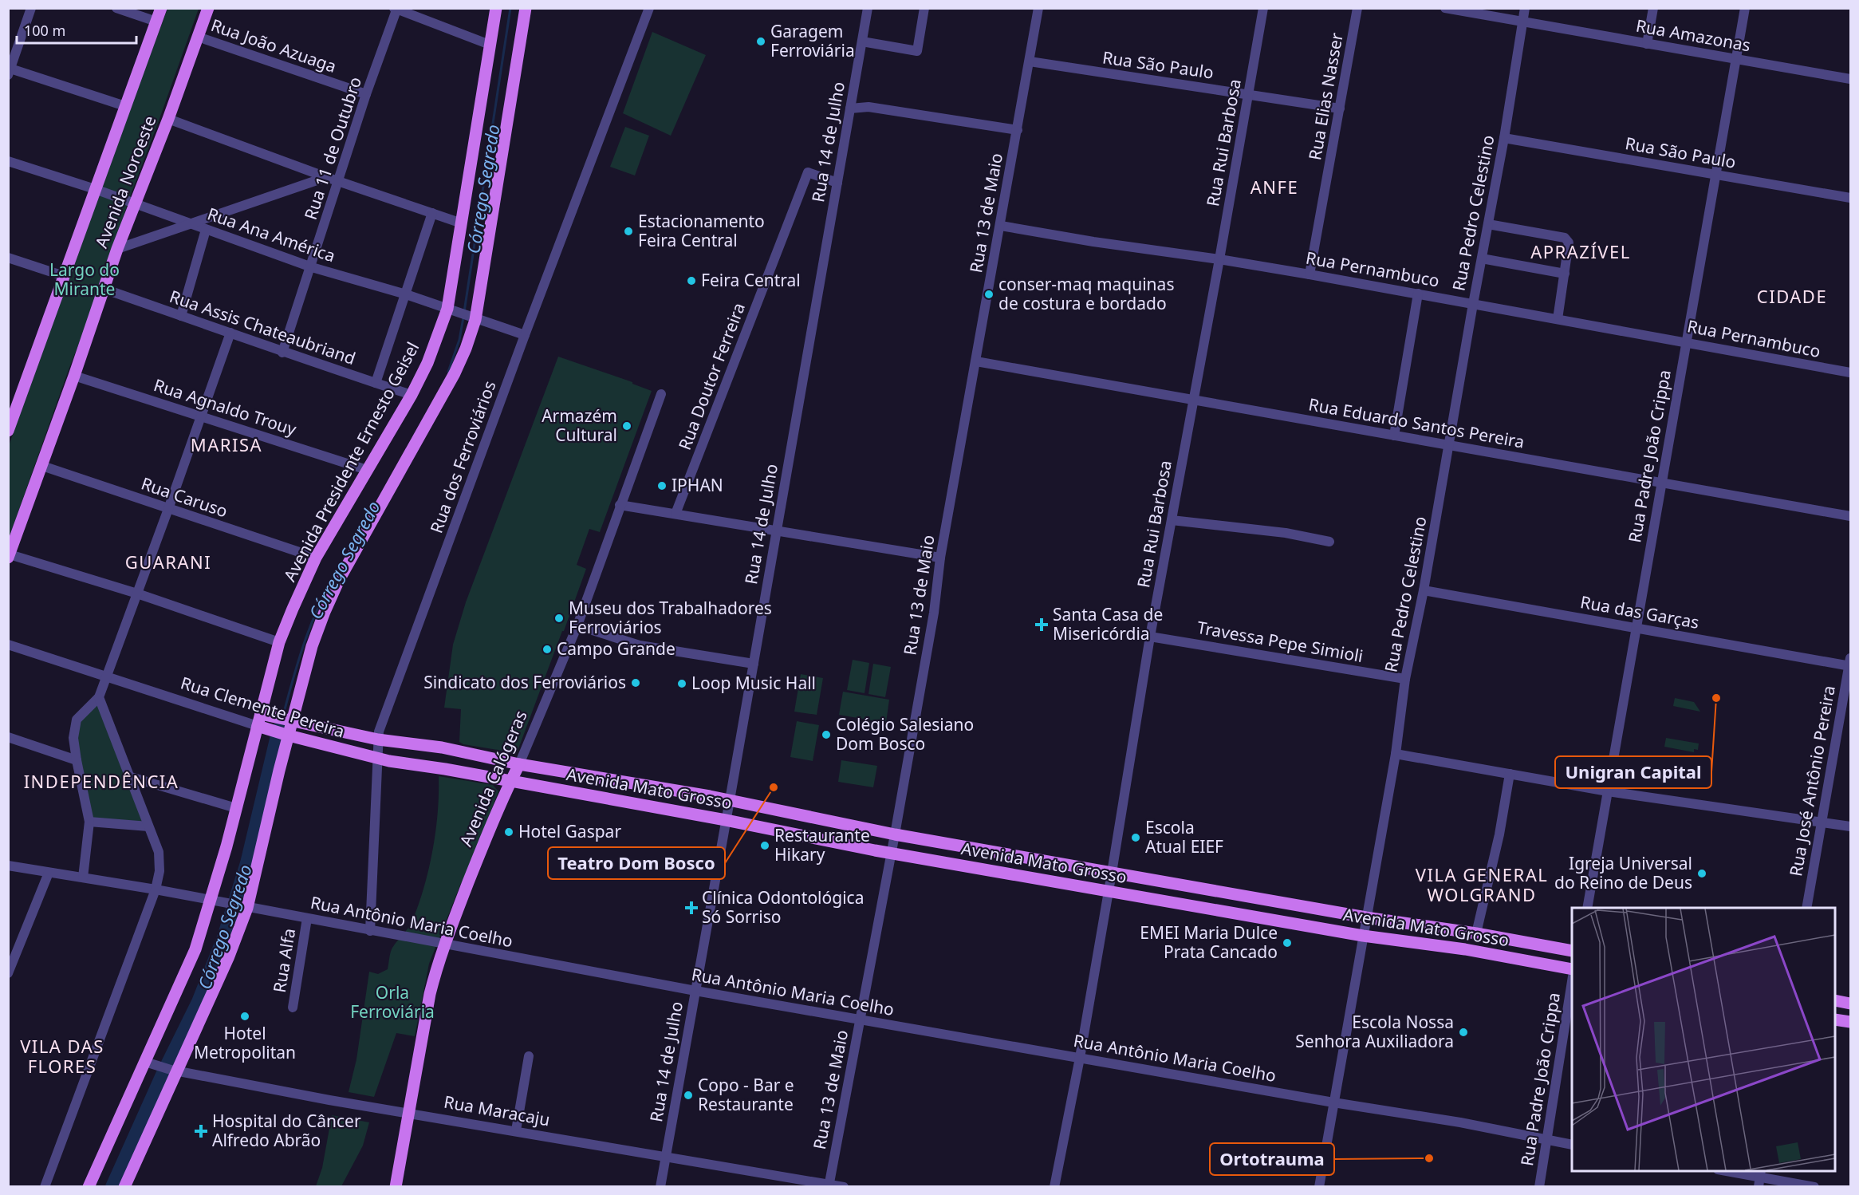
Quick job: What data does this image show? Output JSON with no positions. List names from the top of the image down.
{
  "streets": {
    "main road": [
      "Avenida Noroeste",
      "Avenida Presidente Ernesto Geisel",
      "Rua Clemente Pereira",
      "Avenida Calógeras",
      "Avenida Mato Grosso"
    ],
    "street": [
      "Rua Amazonas",
      "Rua João Azuaga",
      "Rua São Paulo",
      "Rua Elias Nasser",
      "Rua 14 de Julho",
      "Rua Rui Barbosa",
      "Rua 11 de Outubro",
      "Rua 13 de Maio",
      "Rua Pedro Celestino",
      "Rua Ana América",
      "Rua Pernambuco",
      "Rua Assis Chateaubriand",
      "Rua Doutor Ferreira",
      "Rua Agnaldo Trouy",
      "Rua Eduardo Santos Pereira",
      "Rua Padre João Crippa",
      "Rua dos Ferroviários",
      "Rua Caruso",
      "Rua das Garças",
      "Travessa Pepe Simioli",
      "Rua José Antônio Pereira",
      "Rua Antônio Maria Coelho",
      "Rua Alfa",
      "Rua Maracaju"
    ]
  },
  "crossings": [
    ["Rua Amazonas", "Rua Pedro Celestino"],
    ["Rua Amazonas", "Rua Padre João Crippa"],
    ["Rua João Azuaga", "Rua 11 de Outubro"],
    ["Rua João Azuaga", "Avenida Noroeste"],
    ["Rua São Paulo", "Rua Elias Nasser"],
    ["Rua São Paulo", "Rua Rui Barbosa"],
    ["Rua São Paulo", "Rua 13 de Maio"],
    ["Rua São Paulo", "Rua Pedro Celestino"],
    ["Rua São Paulo", "Rua Padre João Crippa"],
    ["Rua Elias Nasser", "Rua Pernambuco"],
    ["Rua 14 de Julho", "Rua Doutor Ferreira"],
    ["Rua 14 de Julho", "Avenida Mato Grosso"],
    ["Rua 14 de Julho", "Rua Antônio Maria Coelho"],
    ["Rua 14 de Julho", "Rua Maracaju"],
    ["Rua Rui Barbosa", "Rua Pernambuco"],
    ["Rua Rui Barbosa", "Rua Eduardo Santos Pereira"],
    ["Rua Rui Barbosa", "Travessa Pepe Simioli"],
    ["Rua Rui Barbosa", "Avenida Mato Grosso"],
    ["Rua Rui Barbosa", "Rua Antônio Maria Coelho"],
    ["Rua 11 de Outubro", "Rua Ana América"],
    ["Rua 11 de Outubro", "Rua Assis Chateaubriand"],
    ["Avenida Noroeste", "Rua Ana América"],
    ["Avenida Noroeste", "Rua Assis Chateaubriand"],
    ["Avenida Noroeste", "Rua Agnaldo Trouy"],
    ["Avenida Noroeste", "Rua Caruso"],
    ["Rua 13 de Maio", "Rua Pernambuco"],
    ["Rua 13 de Maio", "Rua Eduardo Santos Pereira"],
    ["Rua 13 de Maio", "Avenida Mato Grosso"],
    ["Rua 13 de Maio", "Rua Antônio Maria Coelho"],
    ["Rua 13 de Maio", "Rua Maracaju"],
    ["Rua Pedro Celestino", "Rua Pernambuco"],
    ["Rua Pedro Celestino", "Rua Eduardo Santos Pereira"],
    ["Rua Pedro Celestino", "Rua das Garças"],
    ["Rua Pedro Celestino", "Travessa Pepe Simioli"],
    ["Rua Pedro Celestino", "Avenida Mato Grosso"],
    ["Rua Pedro Celestino", "Rua Antônio Maria Coelho"],
    ["Rua Ana América", "Rua dos Ferroviários"],
    ["Rua Ana América", "Avenida Presidente Ernesto Geisel"],
    ["Rua Pernambuco", "Rua Padre João Crippa"],
    ["Rua Assis Chateaubriand", "Avenida Presidente Ernesto Geisel"],
    ["Rua Agnaldo Trouy", "Avenida Presidente Ernesto Geisel"],
    ["Rua Eduardo Santos Pereira", "Rua Padre João Crippa"],
    ["Rua Padre João Crippa", "Rua das Garças"],
    ["Rua Padre João Crippa", "Rua Antônio Maria Coelho"],
    ["Rua dos Ferroviários", "Rua Clemente Pereira"],
    ["Rua dos Ferroviários", "Rua Antônio Maria Coelho"],
    ["Avenida Presidente Ernesto Geisel", "Rua Caruso"],
    ["Avenida Presidente Ernesto Geisel", "Rua Clemente Pereira"],
    ["Avenida Presidente Ernesto Geisel", "Rua Antônio Maria Coelho"],
    ["Avenida Presidente Ernesto Geisel", "Rua Maracaju"],
    ["Rua das Garças", "Rua José Antônio Pereira"],
    ["Rua Clemente Pereira", "Avenida Calógeras"],
    ["Rua Clemente Pereira", "Avenida Mato Grosso"],
    ["Avenida Calógeras", "Avenida Mato Grosso"],
    ["Avenida Calógeras", "Rua Antônio Maria Coelho"],
    ["Avenida Calógeras", "Rua Maracaju"],
    ["Rua Antônio Maria Coelho", "Rua Alfa"]
  ],
  "districts": [
    "ANFE",
    "APRAZÍVEL",
    "CIDADE",
    "MARISA",
    "GUARANI",
    "INDEPENDÊNCIA",
    "VILA GENERAL WOLGRAND",
    "VILA DAS FLORES"
  ],
  "water": ["Córrego Segredo"],
  "parks": ["Largo do Mirante", "Orla Ferroviária"],
  "places": {
    "other": [
      "Garagem Ferroviária",
      "Estacionamento Feira Central",
      "Feira Central",
      "conser-maq maquinas de costura e bordado",
      "Armazém Cultural",
      "IPHAN",
      "Museu dos Trabalhadores Ferroviários",
      "Campo Grande",
      "Sindicato dos Ferroviários",
      "Loop Music Hall",
      "Unigran Capital",
      "Colégio Salesiano Dom Bosco",
      "Teatro Dom Bosco",
      "Hotel Gaspar",
      "Escola Atual EIEF",
      "Restaurante Hikary",
      "Igreja Universal do Reino de Deus",
      "EMEI Maria Dulce Prata Cancado",
      "Hotel Metropolitan",
      "Escola Nossa Senhora Auxiliadora",
      "Copo - Bar e Restaurante",
      "Ortotrauma"
    ],
    "health": ["Santa Casa de Misericórdia", "Clínica Odontológica Só Sorriso", "Hospital do Câncer Alfredo Abrão"]
  },
  "scale_bar": "100 m"
}
